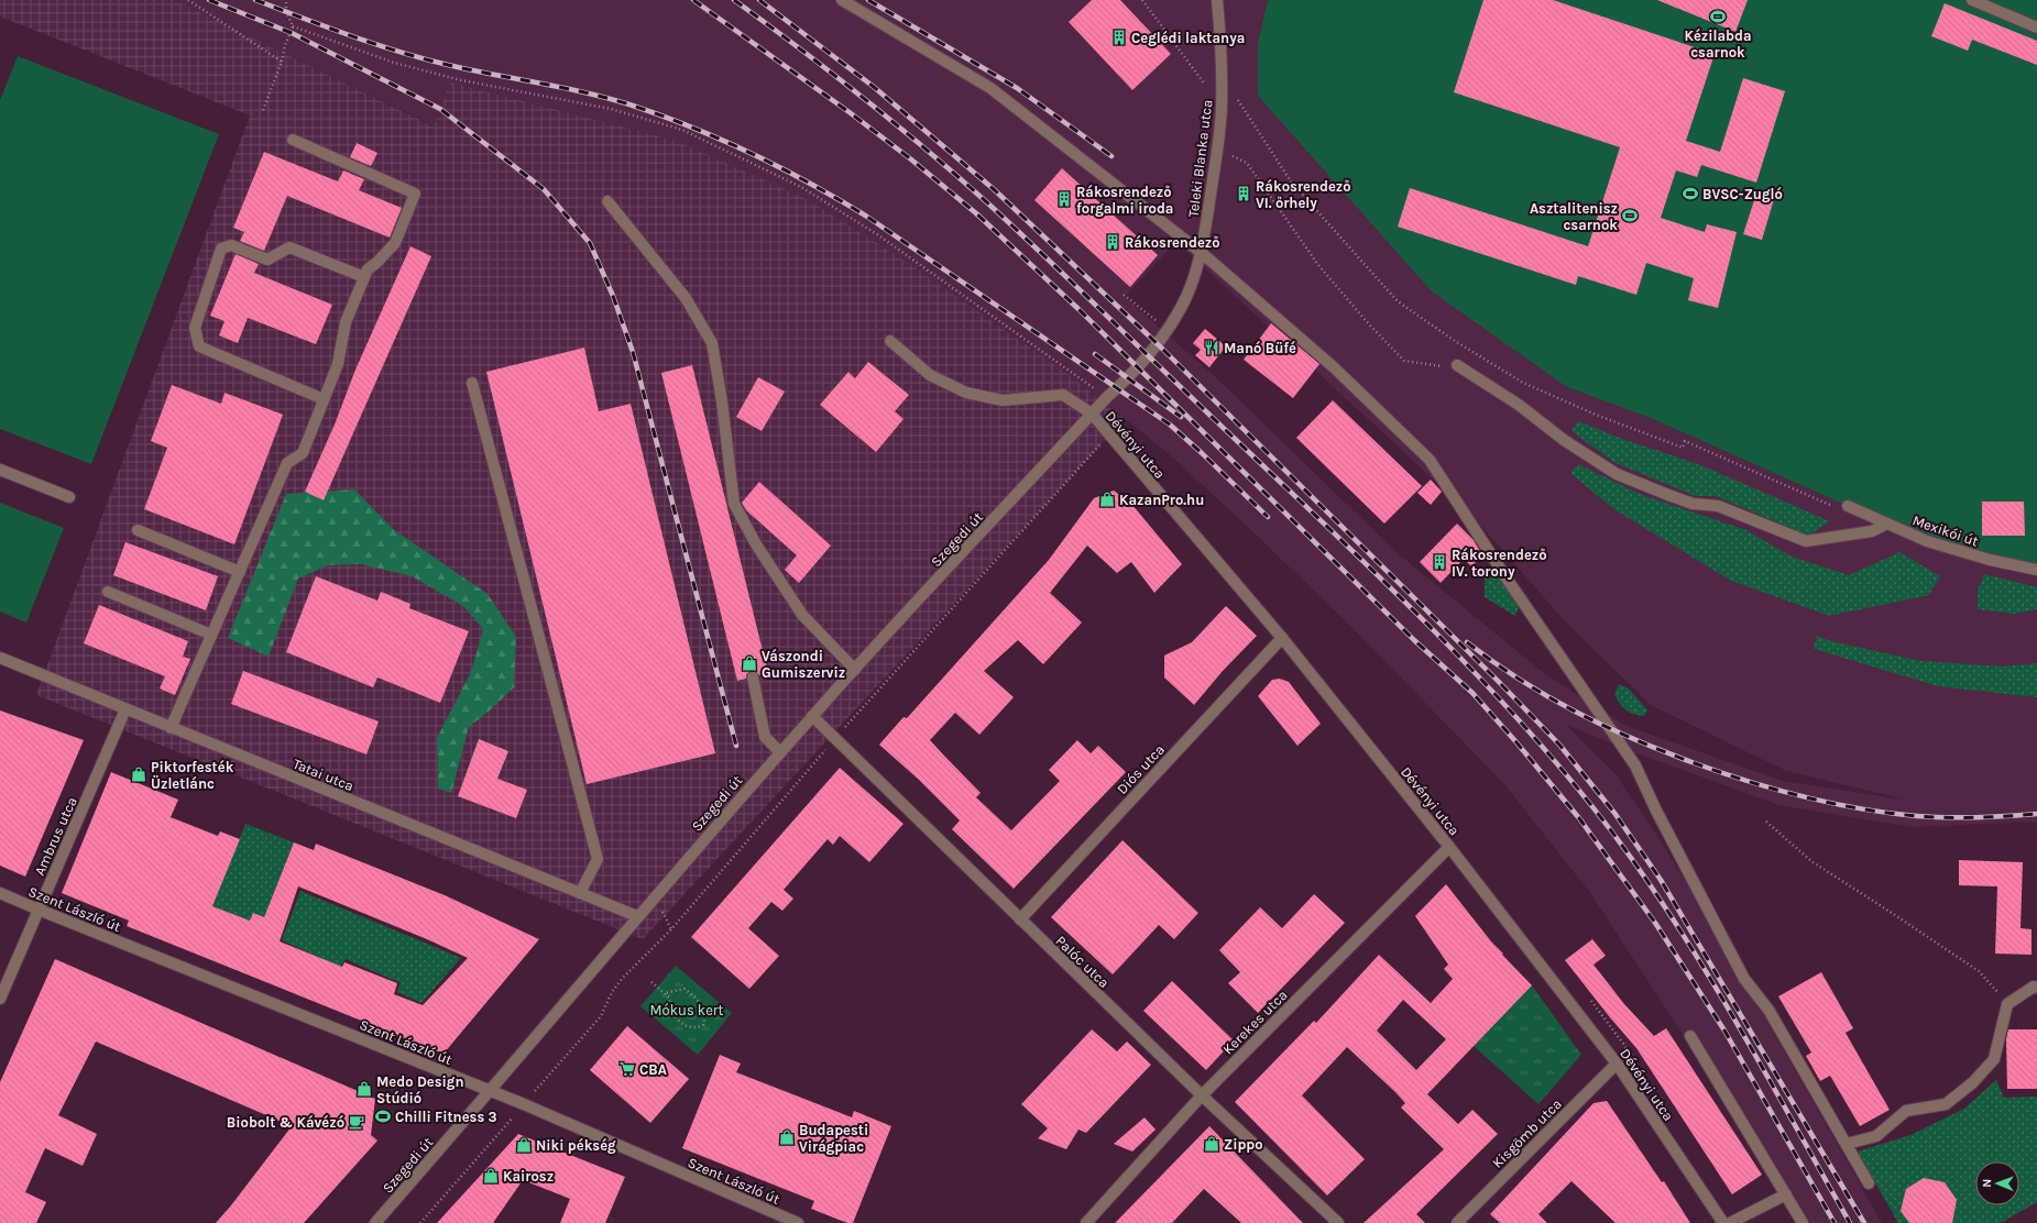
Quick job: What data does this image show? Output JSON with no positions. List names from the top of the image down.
{
  "streets": {
    "street": [
      "Teleki Blanka utca",
      "Dévényi utca",
      "Mexikói út",
      "Szegedi út",
      "Diós utca",
      "Tatai utca",
      "Ambrus utca",
      "Szent László út",
      "Palóc utca",
      "Kerekes utca",
      "Kisgömb utca"
    ]
  },
  "crossings": [
    ["Teleki Blanka utca", "Dévényi utca"],
    ["Teleki Blanka utca", "Szegedi út"],
    ["Dévényi utca", "Szegedi út"],
    ["Dévényi utca", "Diós utca"],
    ["Dévényi utca", "Kerekes utca"],
    ["Dévényi utca", "Kisgömb utca"],
    ["Szegedi út", "Tatai utca"],
    ["Szegedi út", "Szent László út"],
    ["Szegedi út", "Palóc utca"],
    ["Diós utca", "Palóc utca"],
    ["Tatai utca", "Ambrus utca"],
    ["Ambrus utca", "Szent László út"],
    ["Palóc utca", "Kerekes utca"]
  ],
  "parks": ["Mókus kert"],
  "places": {
    "sports": [
      "Kézilabda csarnok",
      "BVSC-Zugló",
      "Asztalitenisz csarnok",
      "Chilli Fitness 3"
    ],
    "building": [
      "Ceglédi laktanya",
      "Rákosrendező VI. őrhely",
      "Rákosrendező forgalmi iroda",
      "Rákosrendező",
      "Rákosrendező IV. torony"
    ],
    "restaurant": ["Manó Büfé"],
    "shop": [
      "KazanPro.hu",
      "Vászondi Gumiszerviz",
      "Piktorfesték Üzletlánc",
      "Medo Design Stúdió",
      "Budapesti Virágpiac",
      "Zippo",
      "Niki pékség",
      "Kairosz"
    ],
    "supermarket": ["CBA"],
    "cafe": ["Biobolt & Kávézó"]
  },
  "north": "left"
}
